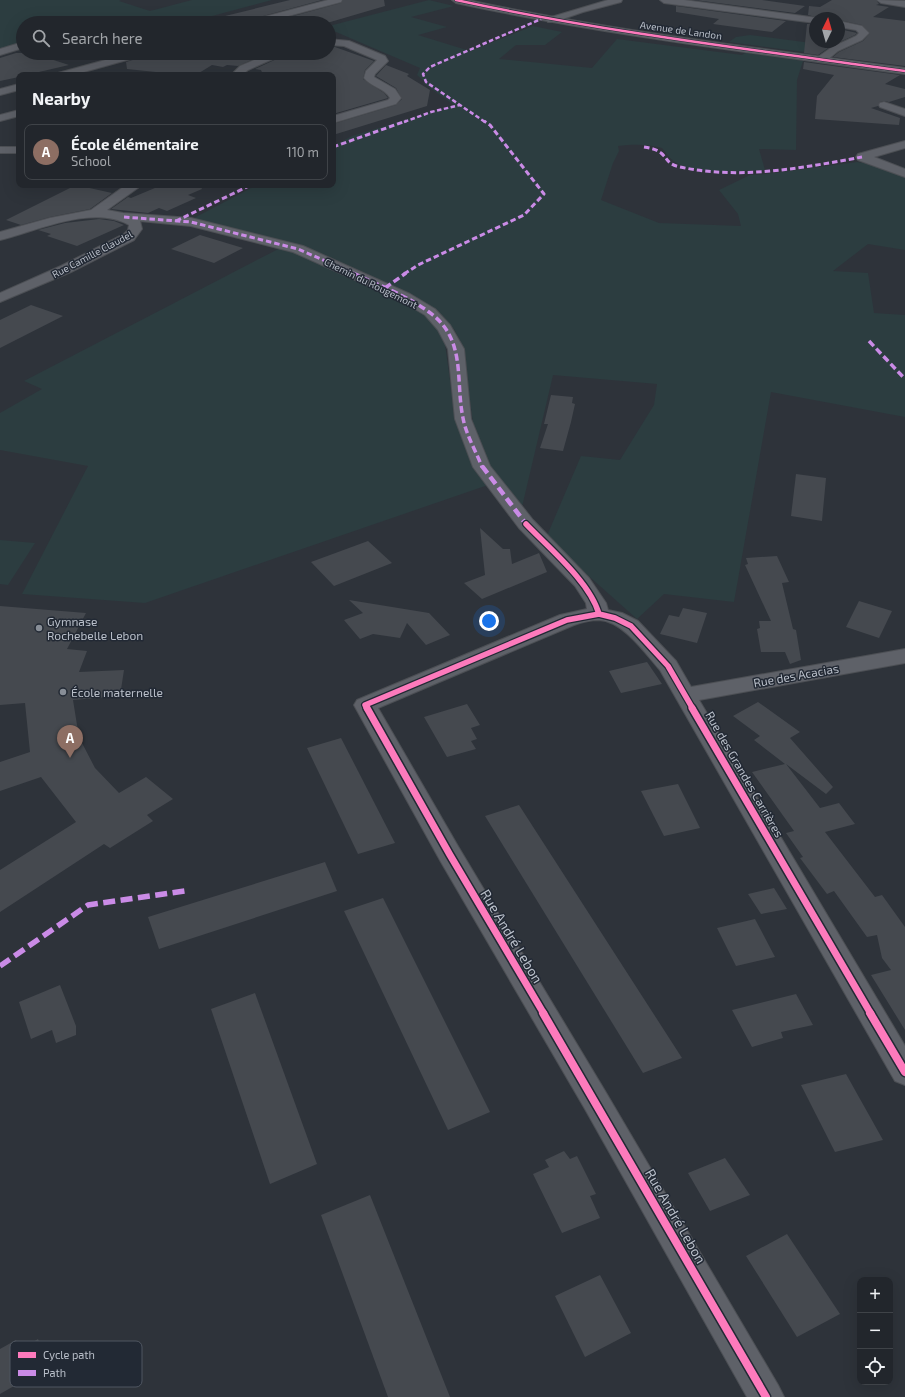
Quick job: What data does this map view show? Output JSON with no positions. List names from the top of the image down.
{
  "streets": {
    "street": [
      "Avenue de Landon",
      "Rue Camille Claudel",
      "Chemin du Rougemont",
      "Rue des Acacias",
      "Rue des Grandes Carrières",
      "Rue André Lebon"
    ]
  },
  "crossings": [
    ["Rue Camille Claudel", "Chemin du Rougemont"],
    ["Chemin du Rougemont", "Rue des Grandes Carrières"],
    ["Chemin du Rougemont", "Rue André Lebon"],
    ["Rue des Acacias", "Rue des Grandes Carrières"],
    ["Rue des Grandes Carrières", "Rue André Lebon"]
  ],
  "places": ["Gymnase Rochebelle Lebon", "École maternelle"],
  "legend": ["Cycle path", "Path"],
  "north": "top",
  "page": {
    "search": "Search here",
    "heading": "Nearby",
    "list": [
      {
        "mark": "A",
        "name": "École élémentaire",
        "note": "School",
        "value": "110 m"
      }
    ],
    "pins": "A",
    "map_buttons": ["+", "−"]
  }
}
